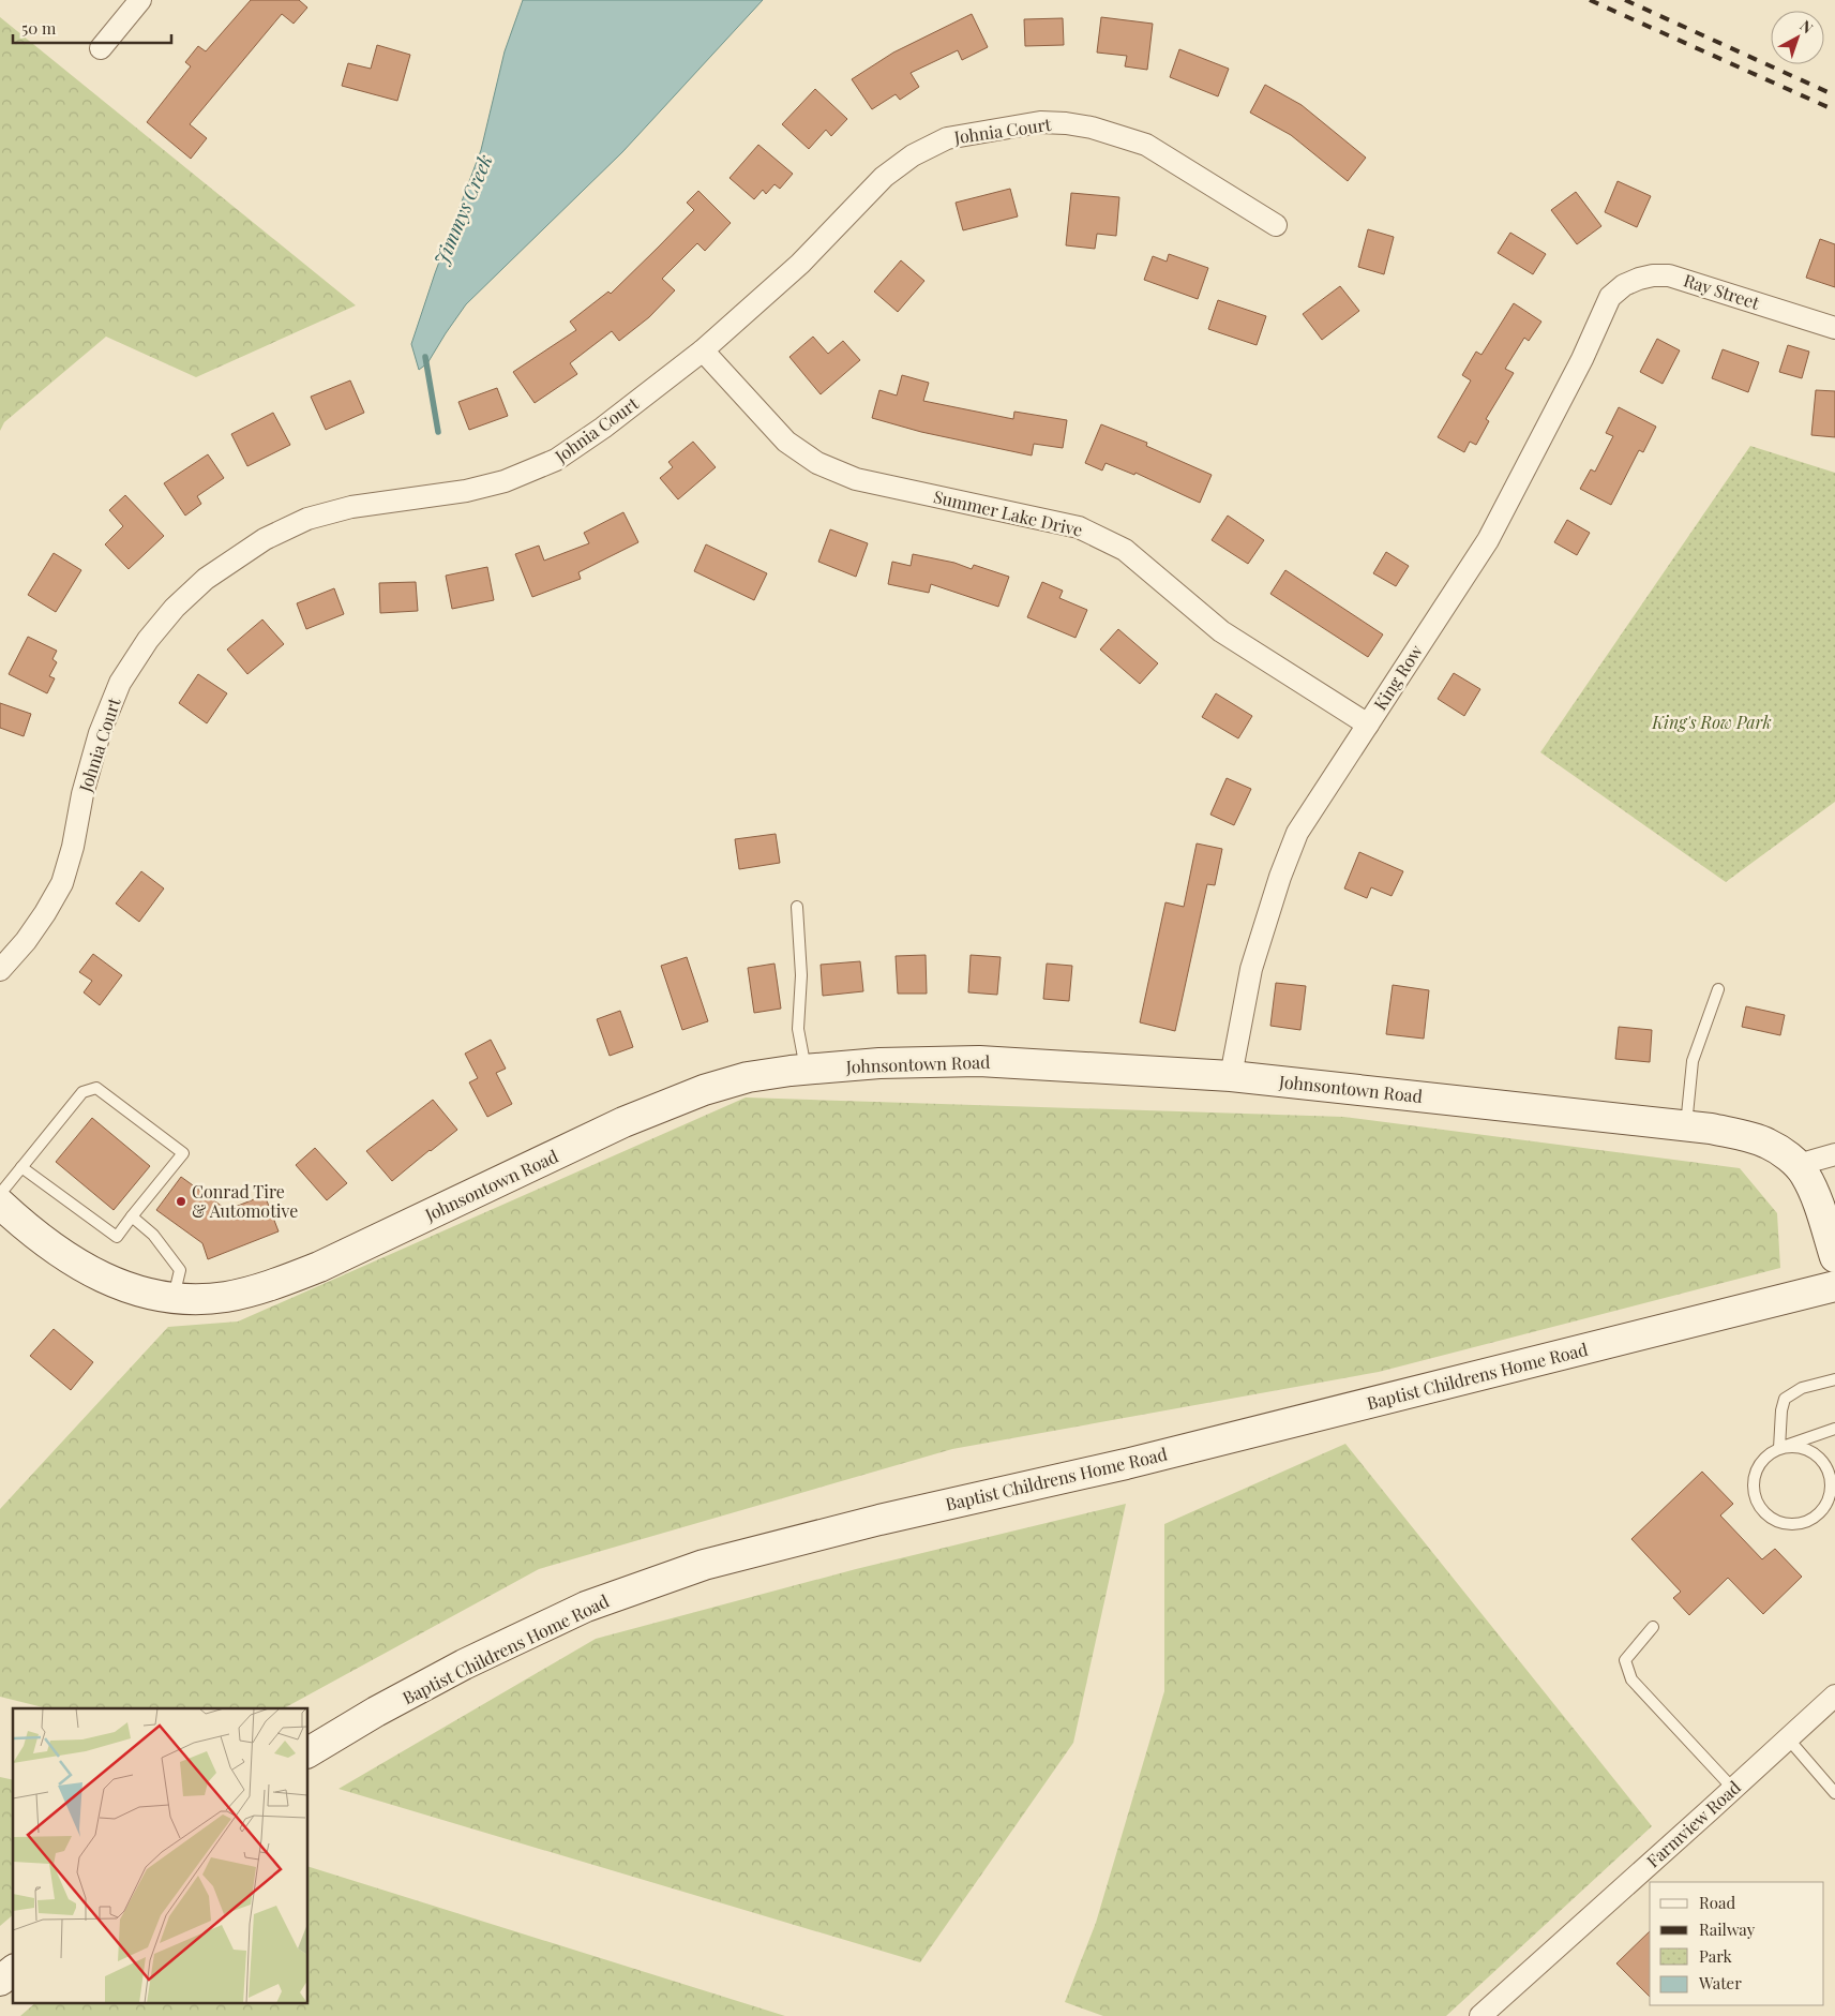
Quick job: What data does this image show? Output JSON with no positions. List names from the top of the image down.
{
  "streets": {
    "street": [
      "Johnia Court",
      "Ray Street",
      "Summer Lake Drive",
      "King Row",
      "Johnsontown Road",
      "Baptist Childrens Home Road",
      "Farmview Road"
    ]
  },
  "crossings": [
    ["Johnia Court", "Summer Lake Drive"],
    ["Ray Street", "King Row"],
    ["Summer Lake Drive", "King Row"],
    ["King Row", "Johnsontown Road"]
  ],
  "water": ["Jimmys Creek"],
  "parks": ["King's Row Park"],
  "places": ["Conrad Tire & Automotive"],
  "legend": [
    "Road",
    "Railway",
    "Park",
    "Water"
  ],
  "scale_bar": "50 m",
  "north": "top right"
}
